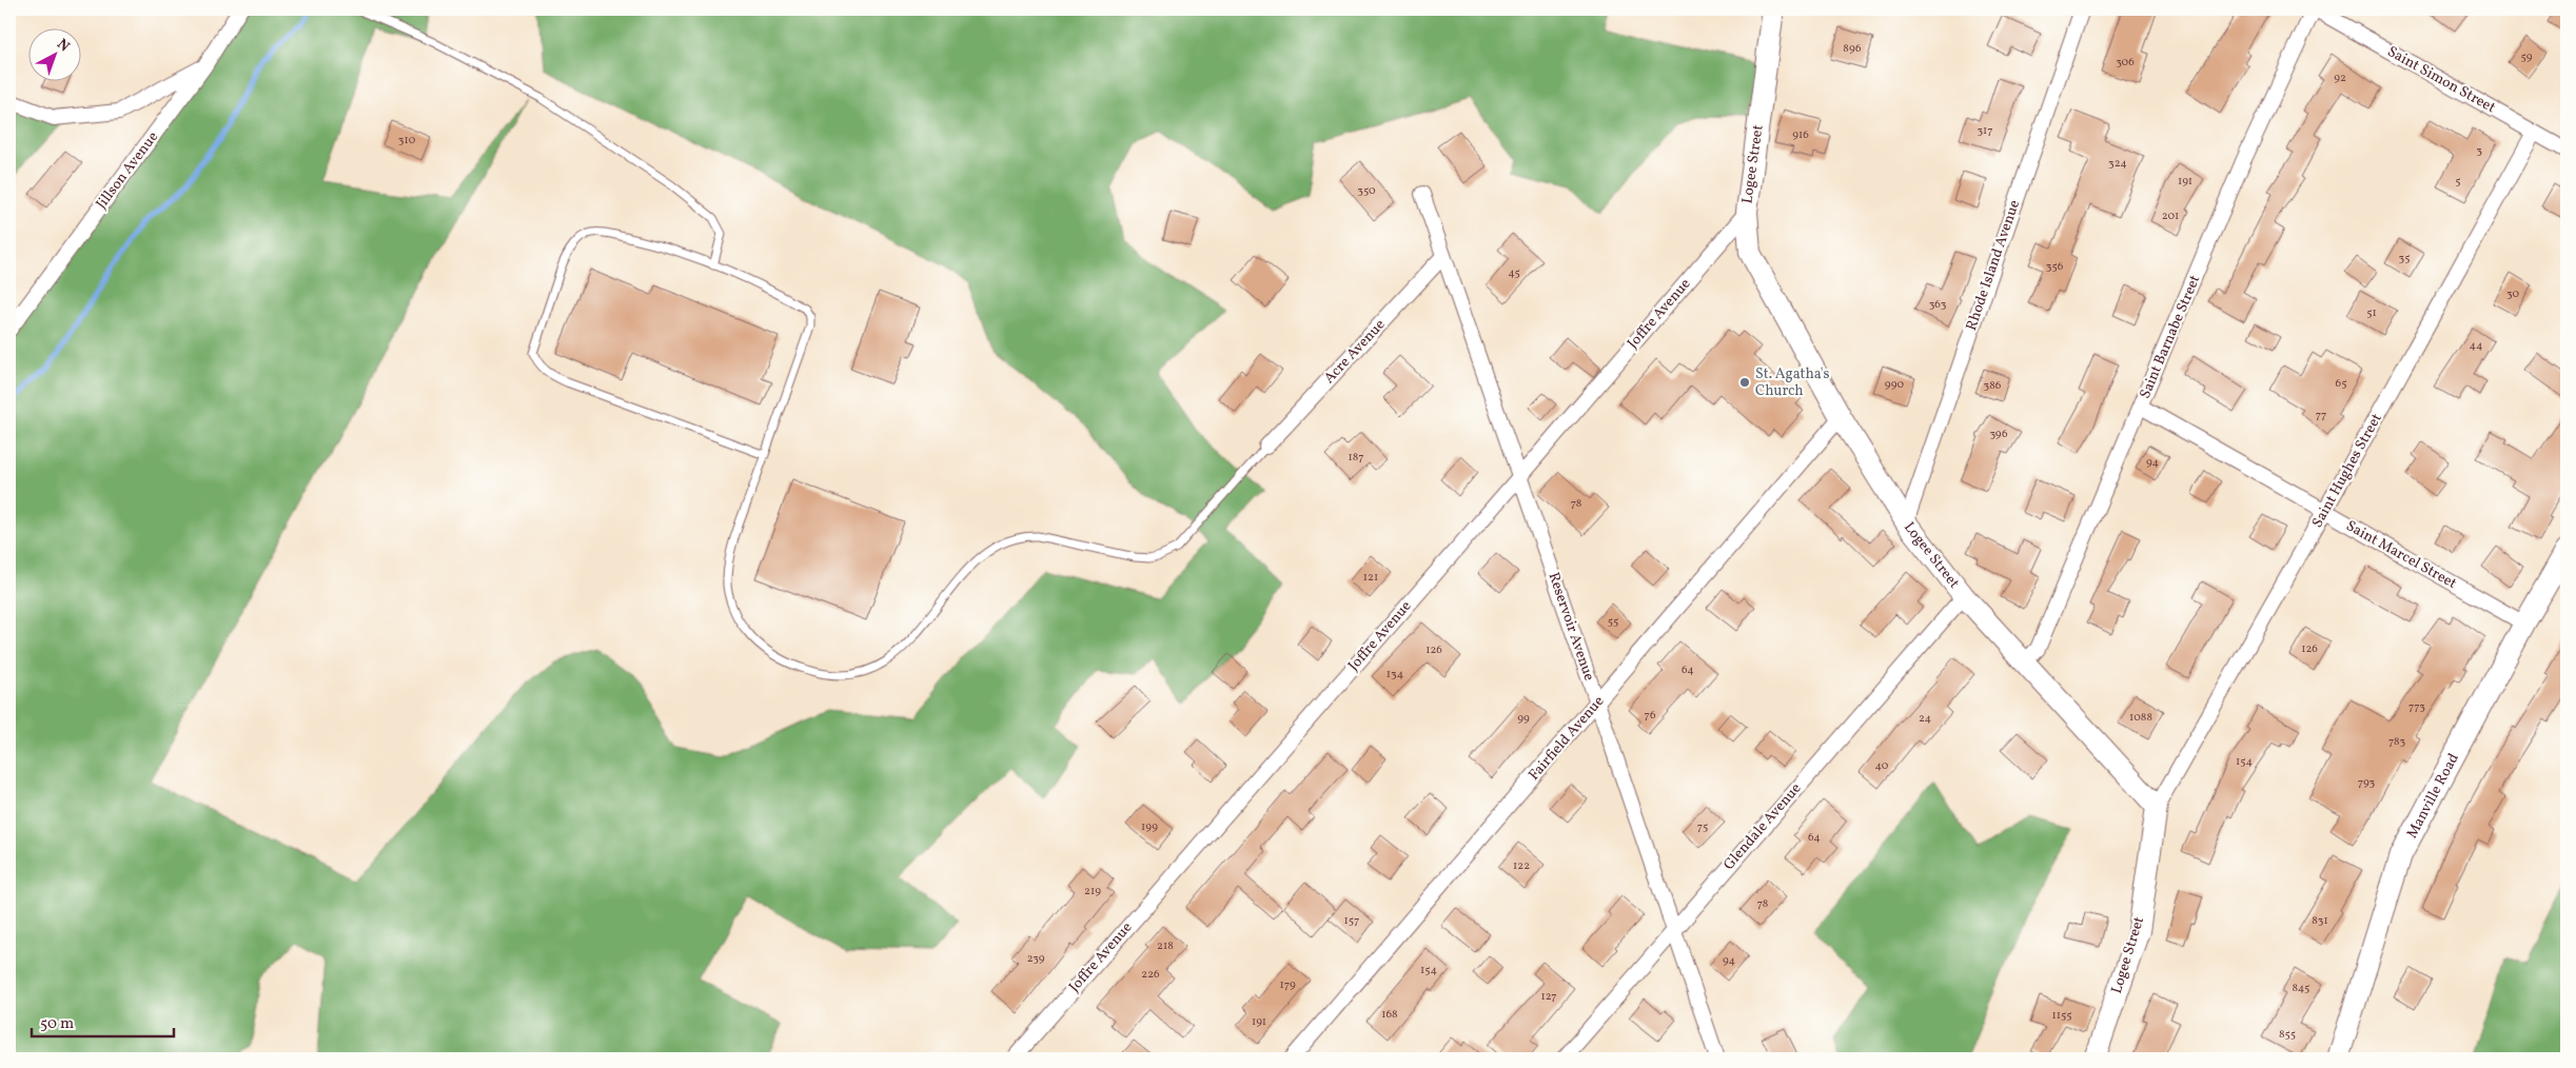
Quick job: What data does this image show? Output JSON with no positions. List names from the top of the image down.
{
  "streets": {
    "street": [
      "Saint Simon Street",
      "Logee Street",
      "Jillson Avenue",
      "Rhode Island Avenue",
      "Joffre Avenue",
      "Saint Barnabe Street",
      "Acre Avenue",
      "Saint Hughes Street",
      "Saint Marcel Street",
      "Reservoir Avenue",
      "Fairfield Avenue",
      "Manville Road",
      "Glendale Avenue"
    ]
  },
  "crossings": [
    ["Saint Simon Street", "Saint Barnabe Street"],
    ["Saint Simon Street", "Saint Hughes Street"],
    ["Logee Street", "Rhode Island Avenue"],
    ["Logee Street", "Joffre Avenue"],
    ["Logee Street", "Saint Barnabe Street"],
    ["Logee Street", "Saint Hughes Street"],
    ["Logee Street", "Fairfield Avenue"],
    ["Logee Street", "Glendale Avenue"],
    ["Joffre Avenue", "Reservoir Avenue"],
    ["Saint Barnabe Street", "Saint Marcel Street"],
    ["Acre Avenue", "Reservoir Avenue"],
    ["Saint Hughes Street", "Saint Marcel Street"],
    ["Saint Marcel Street", "Manville Road"],
    ["Reservoir Avenue", "Fairfield Avenue"],
    ["Reservoir Avenue", "Glendale Avenue"]
  ],
  "places": ["St. Agatha's Church"],
  "house_numbers": [
    "896",
    "59",
    "306",
    "92",
    "317",
    "916",
    "310",
    "3",
    "324",
    "191",
    "5",
    "350",
    "201",
    "35",
    "356",
    "45",
    "30",
    "363",
    "51",
    "44",
    "65",
    "990",
    "386",
    "77",
    "396",
    "187",
    "94",
    "78",
    "121",
    "55",
    "126",
    "126",
    "64",
    "134",
    "773",
    "76",
    "1088",
    "99",
    "24",
    "783",
    "154",
    "40",
    "793",
    "199",
    "75",
    "64",
    "122",
    "219",
    "78",
    "157",
    "831",
    "218",
    "239",
    "94",
    "154",
    "226",
    "179",
    "845",
    "127",
    "168",
    "1155",
    "191",
    "855"
  ],
  "scale_bar": "50 m",
  "north": "top right"
}
